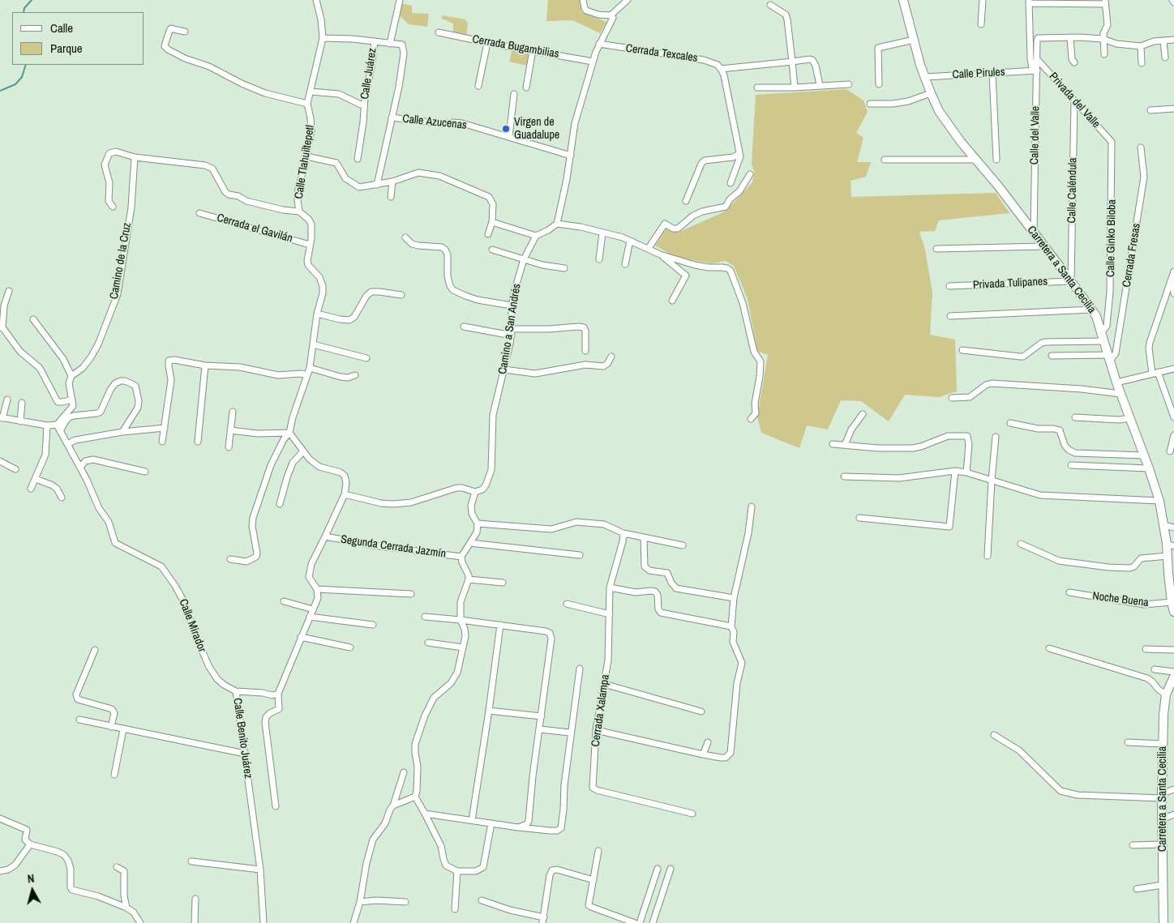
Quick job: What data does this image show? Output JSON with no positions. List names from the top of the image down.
{
  "streets": {
    "main road": ["Carretera a Santa Cecilia"],
    "street": [
      "Cerrada Bugambilias",
      "Cerrada Texcales",
      "Calle Juárez",
      "Calle Pirules",
      "Privada del Valle",
      "Calle Azucenas",
      "Calle del Valle",
      "Calle Tlahuiltepetl",
      "Calle Caléndula",
      "Cerrada el Gavilán",
      "Calle Ginko Biloba",
      "Cerrada Fresas",
      "Camino de la Cruz",
      "Privada Tulipanes",
      "Camino a San Andrés",
      "Segunda Cerrada Jazmín",
      "Noche Buena",
      "Calle Mirador",
      "Cerrada Xalampa",
      "Calle Benito Juárez"
    ]
  },
  "crossings": [
    ["Calle Juárez", "Calle Tlahuiltepetl"],
    ["Calle Pirules", "Calle del Valle"],
    ["Calle Pirules", "Carretera a Santa Cecilia"],
    ["Privada del Valle", "Calle del Valle"],
    ["Privada del Valle", "Calle Caléndula"],
    ["Privada del Valle", "Calle Ginko Biloba"],
    ["Calle del Valle", "Carretera a Santa Cecilia"],
    ["Calle Tlahuiltepetl", "Cerrada el Gavilán"],
    ["Calle Caléndula", "Carretera a Santa Cecilia"],
    ["Calle Caléndula", "Privada Tulipanes"],
    ["Calle Ginko Biloba", "Carretera a Santa Cecilia"],
    ["Cerrada Fresas", "Carretera a Santa Cecilia"],
    ["Carretera a Santa Cecilia", "Privada Tulipanes"],
    ["Carretera a Santa Cecilia", "Noche Buena"],
    ["Calle Mirador", "Calle Benito Juárez"]
  ],
  "places": ["Virgen de Guadalupe"],
  "legend": ["Calle", "Parque"],
  "north": "top"
}
